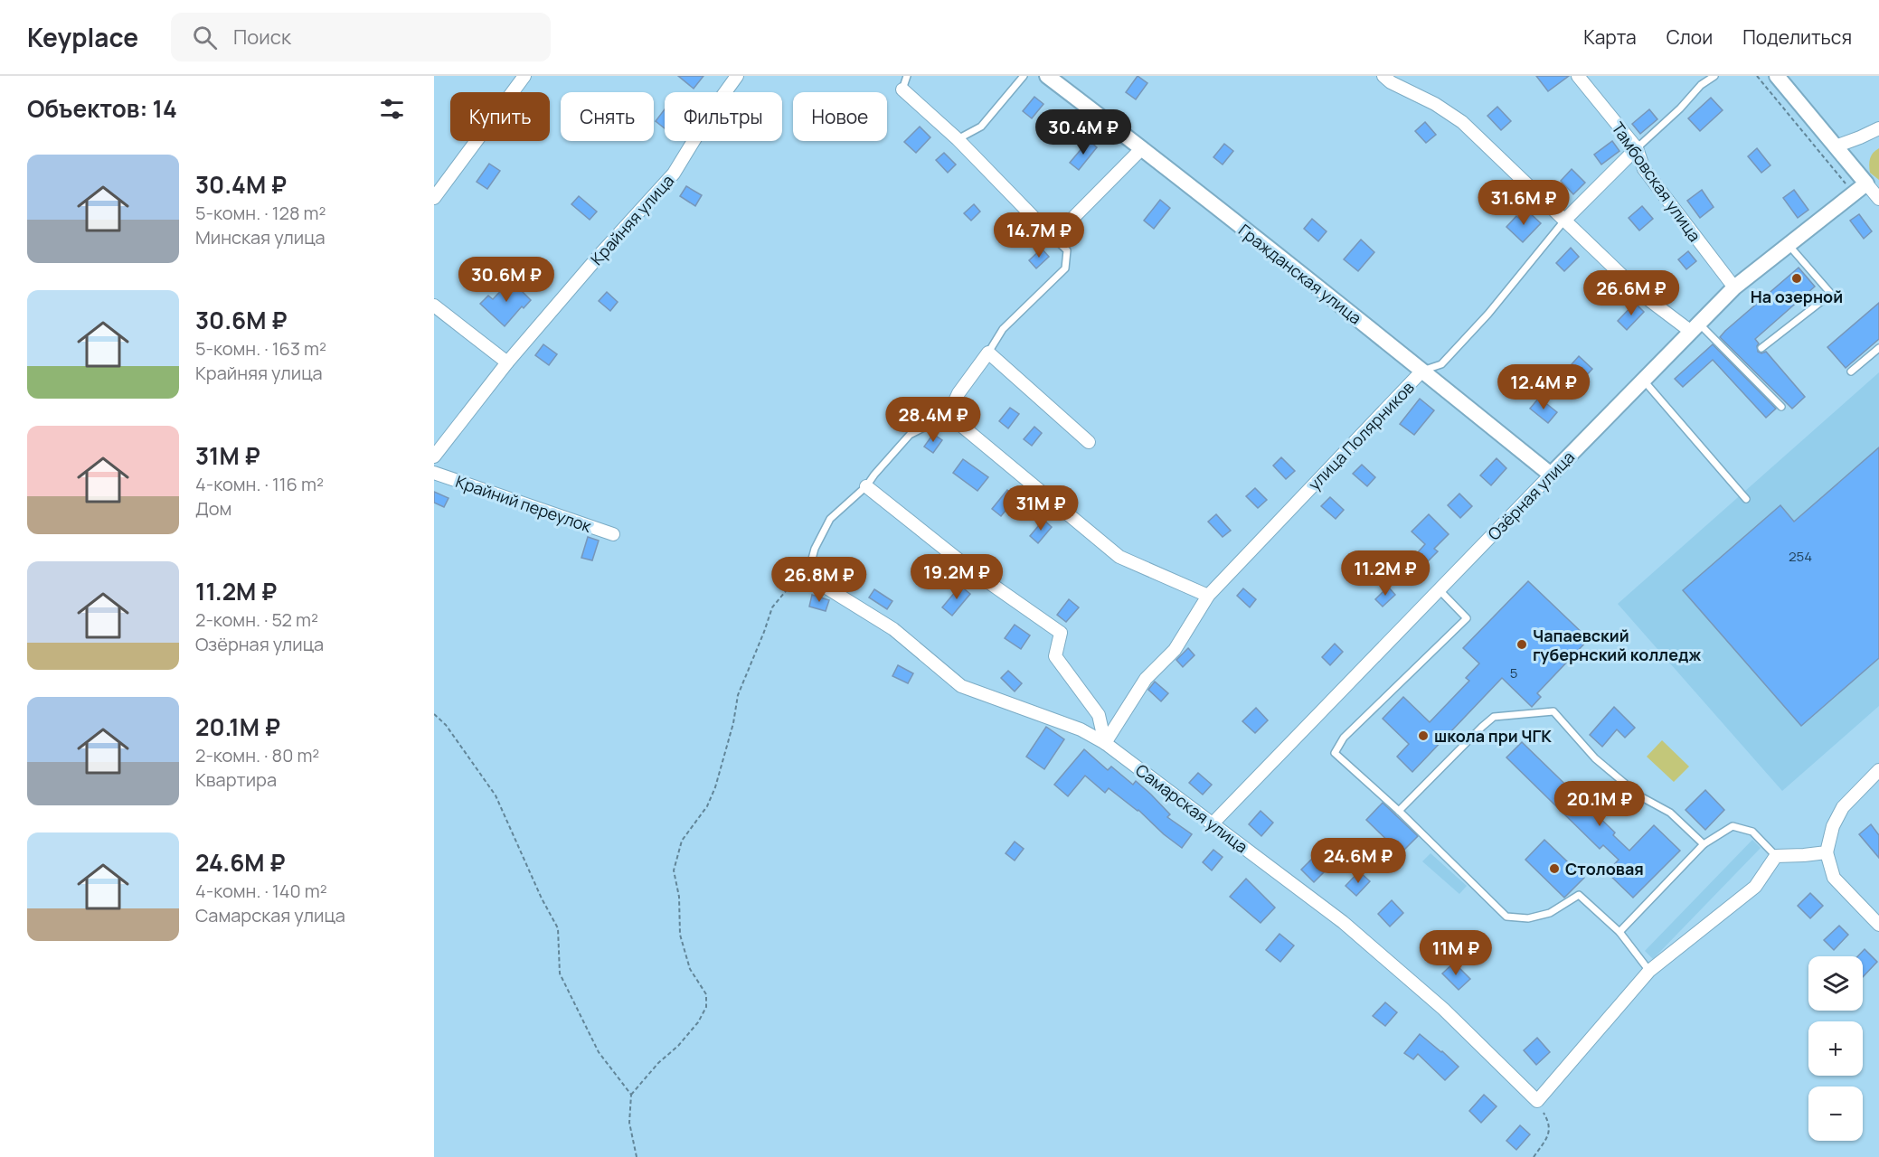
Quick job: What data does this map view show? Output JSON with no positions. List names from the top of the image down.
{
  "streets": {
    "street": [
      "Тамбовская улица",
      "Крайняя улица",
      "Гражданская улица",
      "улица Полярников",
      "Озёрная улица",
      "Крайний переулок",
      "Самарская улица"
    ]
  },
  "crossings": [
    ["Тамбовская улица", "улица Полярников"],
    ["Тамбовская улица", "Озёрная улица"],
    ["Гражданская улица", "улица Полярников"],
    ["Гражданская улица", "Озёрная улица"],
    ["улица Полярников", "Самарская улица"],
    ["Озёрная улица", "Самарская улица"]
  ],
  "places": [
    "На озерной",
    "Чапаевский губернский колледж",
    "школа при ЧГК",
    "Столовая"
  ],
  "house_numbers": ["254", "5"],
  "page": {
    "header": "Keyplace",
    "search": "Поиск",
    "nav": ["Карта", "Слои", "Поделиться"],
    "heading": "Объектов: 14",
    "chip": [
      "Купить",
      "Снять",
      "Фильтры",
      "Новое"
    ],
    "price": [
      "30.4M ₽",
      "31.6M ₽",
      "14.7M ₽",
      "30.6M ₽",
      "26.6M ₽",
      "12.4M ₽",
      "28.4M ₽",
      "31M ₽",
      "11.2M ₽",
      "19.2M ₽",
      "26.8M ₽",
      "20.1M ₽",
      "24.6M ₽",
      "11M ₽"
    ],
    "list": [
      {
        "name": "30.4M ₽",
        "note": "5-комн. · 128 m² · Минская улица"
      },
      {
        "name": "30.6M ₽",
        "note": "5-комн. · 163 m² · Крайняя улица"
      },
      {
        "name": "31M ₽",
        "note": "4-комн. · 116 m² · Дом"
      },
      {
        "name": "11.2M ₽",
        "note": "2-комн. · 52 m² · Озёрная улица"
      },
      {
        "name": "20.1M ₽",
        "note": "2-комн. · 80 m² · Квартира"
      },
      {
        "name": "24.6M ₽",
        "note": "4-комн. · 140 m² · Самарская улица"
      }
    ],
    "map_buttons": ["+", "−"]
  }
}
